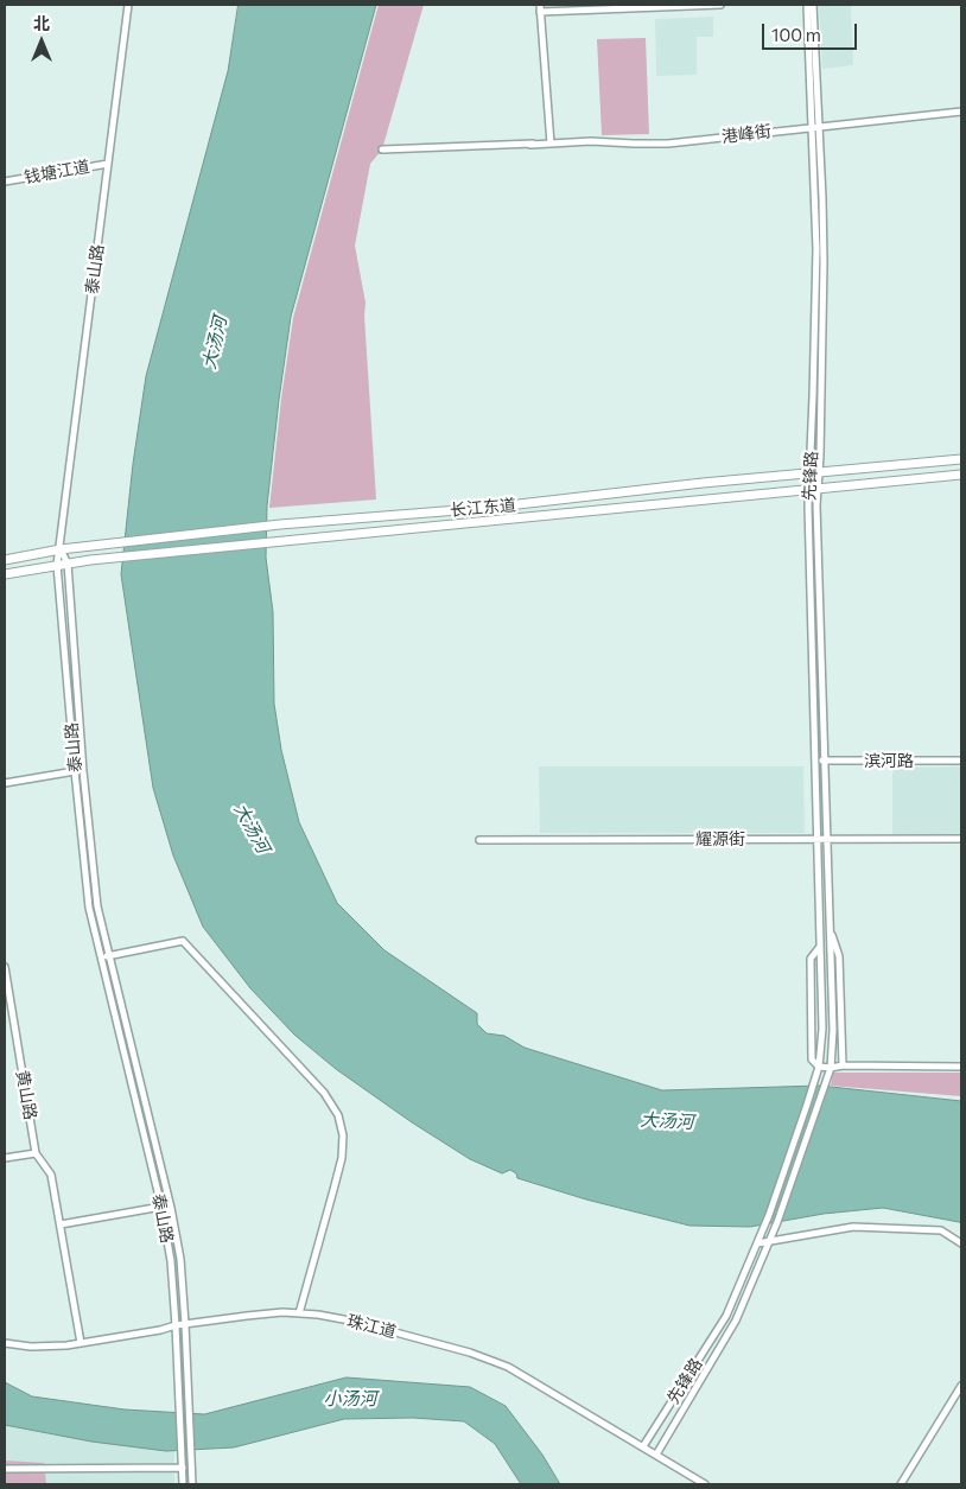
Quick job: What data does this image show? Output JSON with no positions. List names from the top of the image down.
{
  "streets": {
    "main road": ["长江东道"],
    "street": [
      "港峰街",
      "钱塘江道",
      "泰山路",
      "先锋路",
      "滨河路",
      "耀源街",
      "黄山路",
      "珠江道"
    ]
  },
  "crossings": [
    ["钱塘江道", "泰山路"],
    ["泰山路", "长江东道"],
    ["泰山路", "珠江道"],
    ["先锋路", "长江东道"],
    ["先锋路", "滨河路"],
    ["先锋路", "耀源街"],
    ["先锋路", "珠江道"]
  ],
  "water": ["大汤河", "小汤河"],
  "scale_bar": "100 m",
  "north": "top"
}
